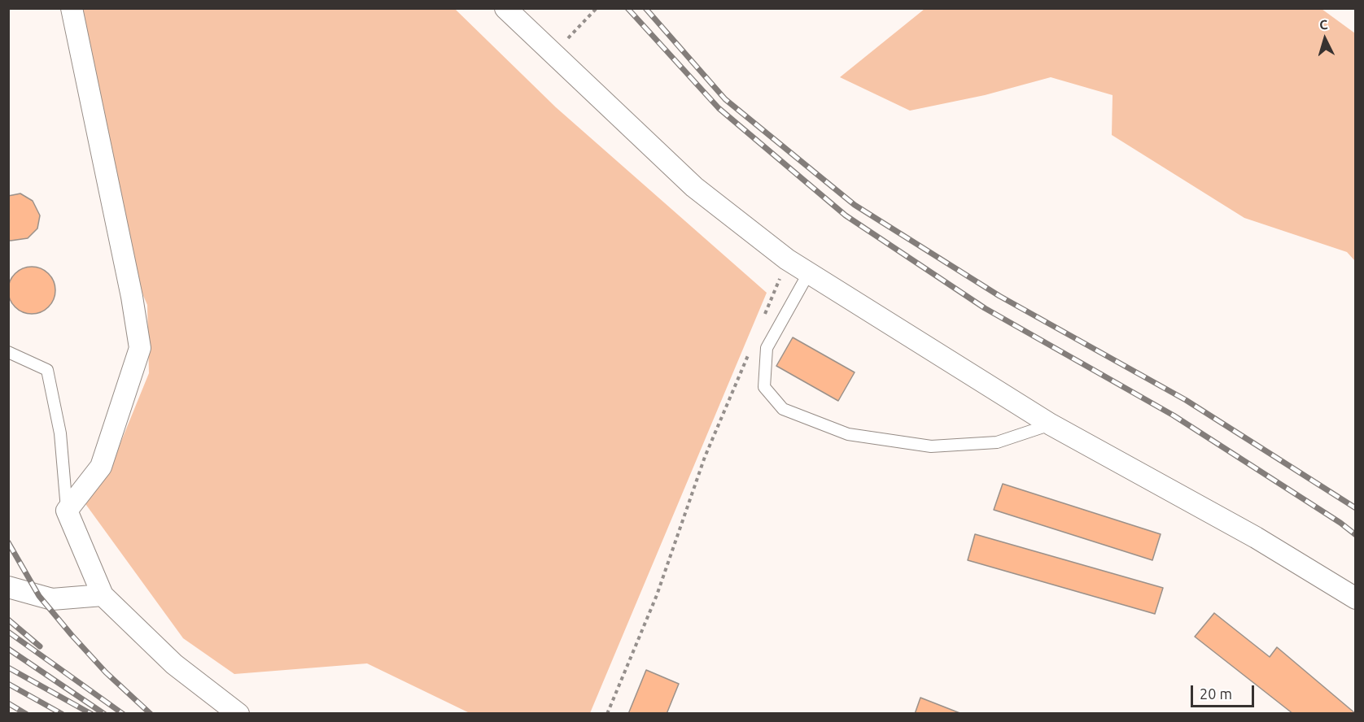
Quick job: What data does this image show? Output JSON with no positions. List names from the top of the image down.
{
  "scale_bar": "20 m",
  "north": "top"
}
